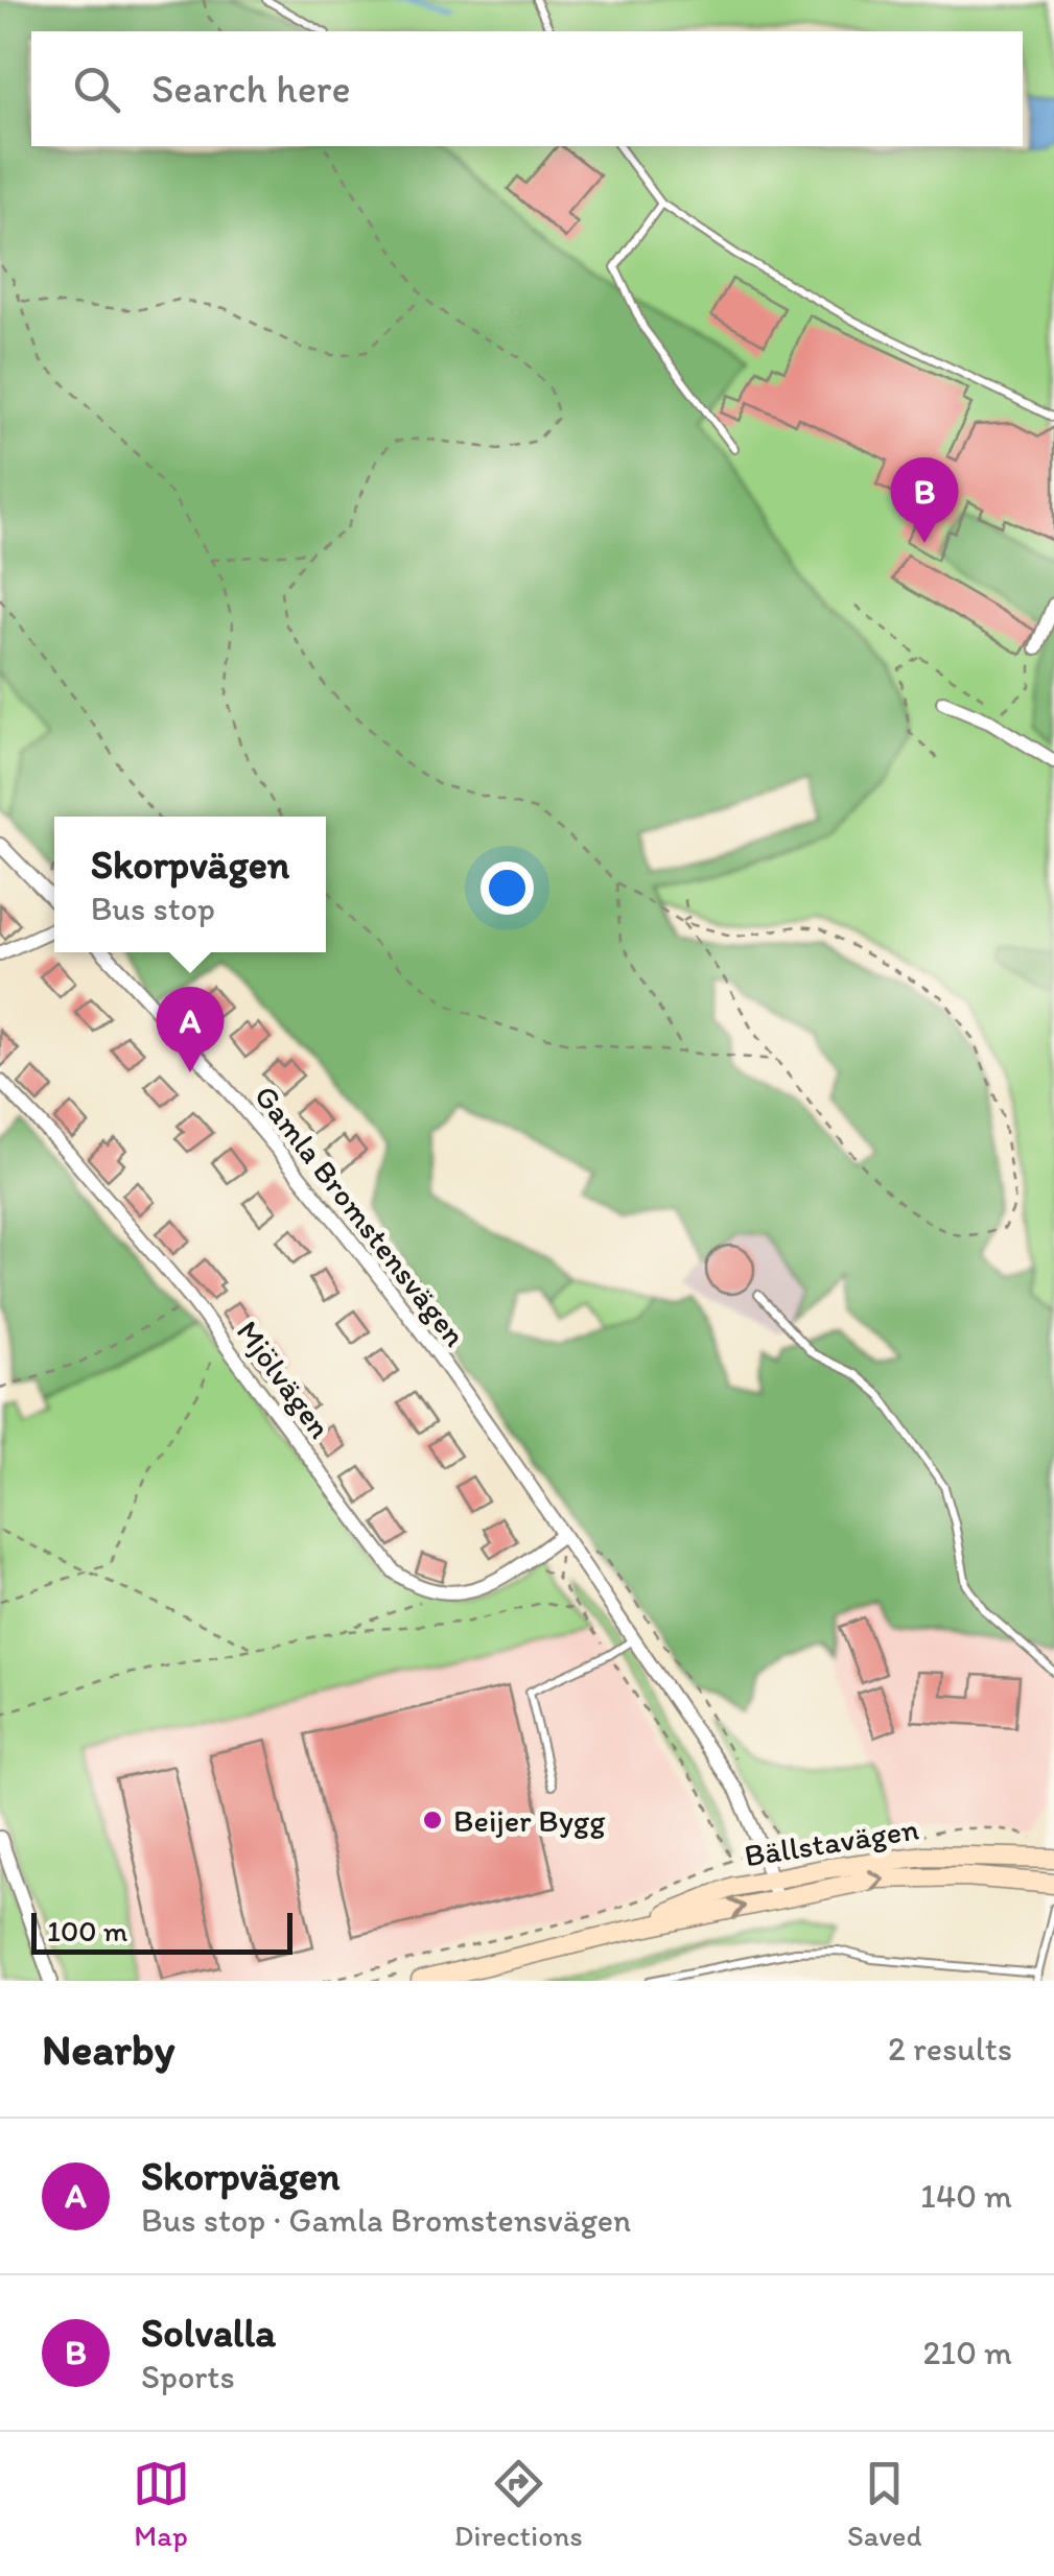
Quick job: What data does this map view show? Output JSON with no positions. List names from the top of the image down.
{
  "streets": {
    "street": ["Gamla Bromstensvägen", "Mjölvägen", "Bällstavägen"]
  },
  "crossings": [
    ["Gamla Bromstensvägen", "Bällstavägen"]
  ],
  "places": ["Beijer Bygg"],
  "scale_bar": "100 m",
  "page": {
    "search": "Search here",
    "pins": ["B", "A"],
    "popup": ["Skorpvägen", "Bus stop"],
    "scale": "100 m",
    "heading": ["Nearby", "2 results"],
    "list": [
      {
        "mark": "A",
        "name": "Skorpvägen",
        "note": "Bus stop · Gamla Bromstensvägen",
        "value": "140 m"
      },
      {
        "mark": "B",
        "name": "Solvalla",
        "note": "Sports",
        "value": "210 m"
      }
    ],
    "nav": ["Map", "Directions", "Saved"]
  }
}
